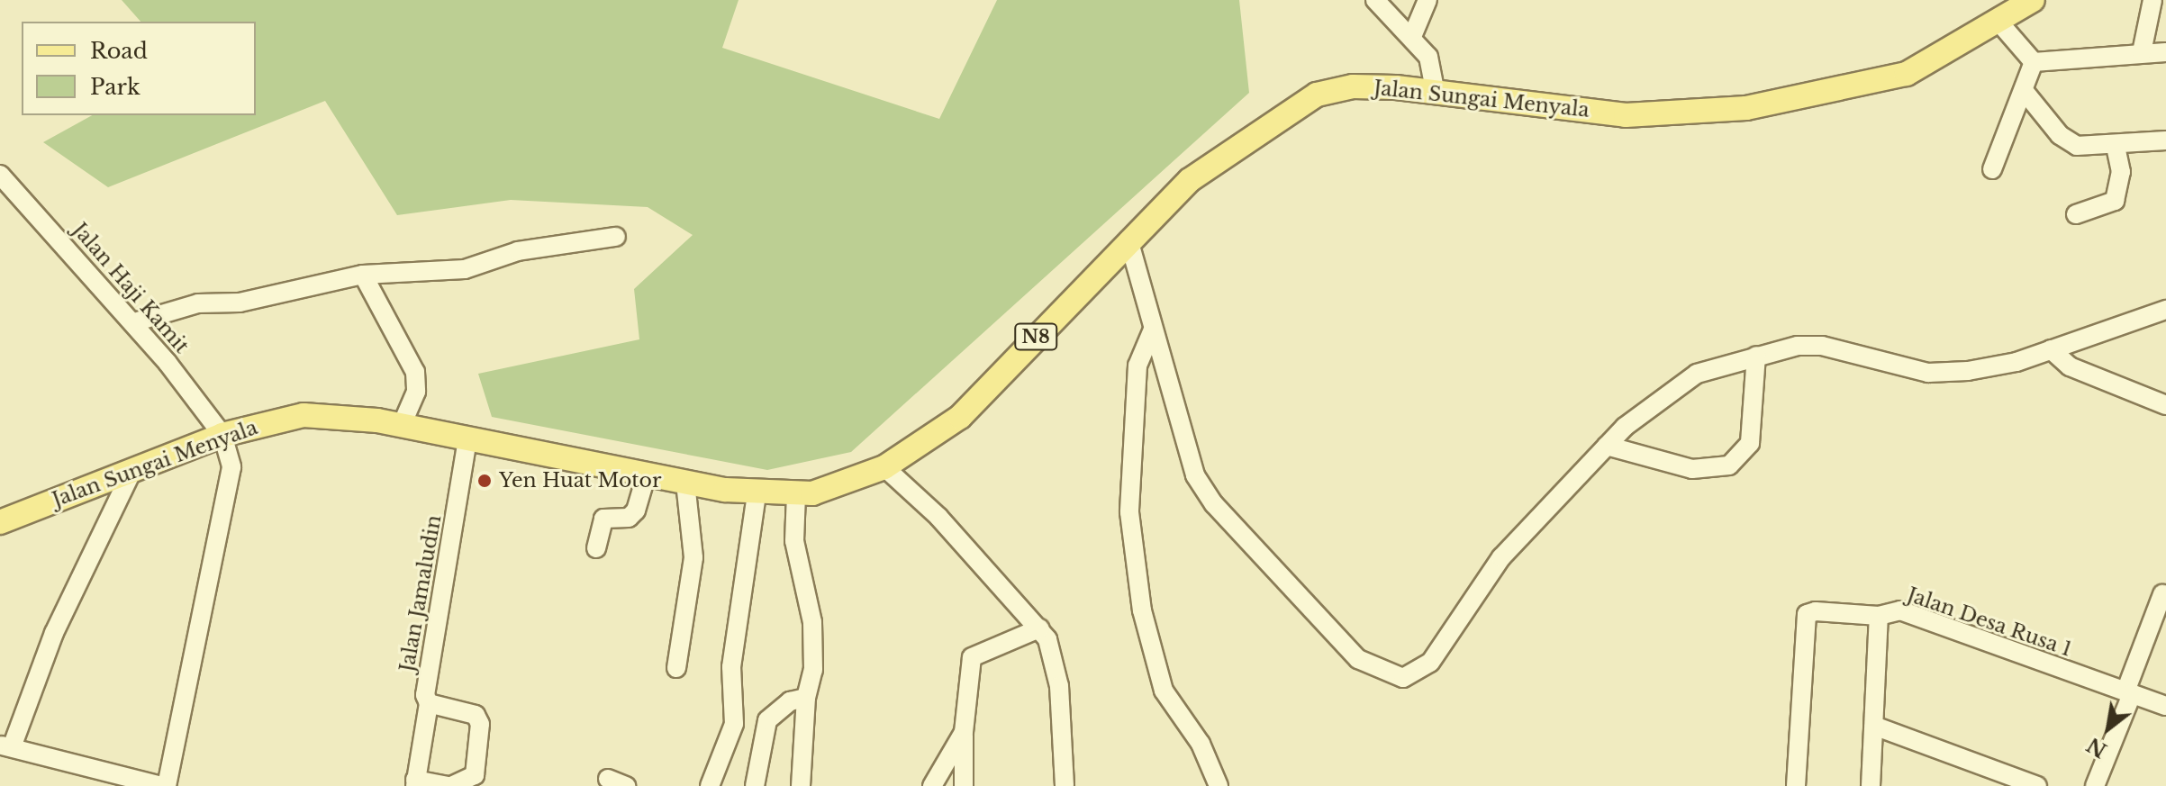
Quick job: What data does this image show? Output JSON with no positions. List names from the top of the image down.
{
  "streets": {
    "main road": ["Jalan Sungai Menyala", "N8"],
    "street": ["Jalan Haji Kamit", "Jalan Jamaludin", "Jalan Desa Rusa 1"]
  },
  "crossings": [
    ["Jalan Sungai Menyala", "Jalan Haji Kamit"],
    ["Jalan Sungai Menyala", "Jalan Jamaludin"]
  ],
  "places": ["Yen Huat Motor"],
  "legend": ["Road", "Park"],
  "north": "bottom left"
}
